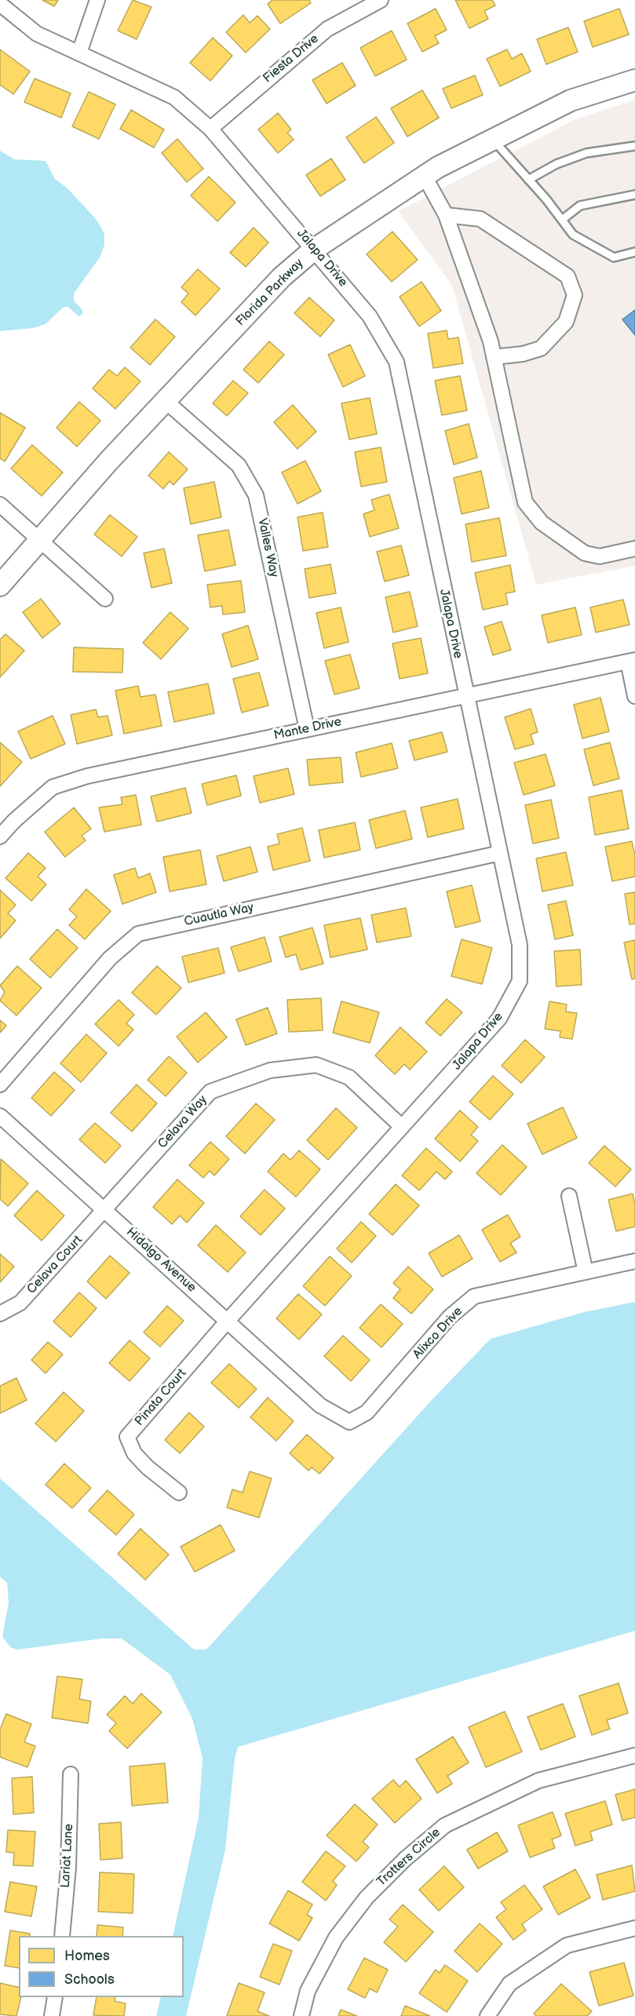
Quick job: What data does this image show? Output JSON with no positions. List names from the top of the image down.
{
  "streets": {
    "street": [
      "Fiesta Drive",
      "Jalapa Drive",
      "Florida Parkway",
      "Valles Way",
      "Mante Drive",
      "Cuautla Way",
      "Celava Way",
      "Hidalgo Avenue",
      "Celava Court",
      "Alixco Drive",
      "Pinata Court",
      "Lariat Lane",
      "Trotters Circle"
    ]
  },
  "crossings": [
    ["Fiesta Drive", "Jalapa Drive"],
    ["Jalapa Drive", "Florida Parkway"],
    ["Jalapa Drive", "Mante Drive"],
    ["Jalapa Drive", "Cuautla Way"],
    ["Jalapa Drive", "Celava Way"],
    ["Jalapa Drive", "Hidalgo Avenue"],
    ["Jalapa Drive", "Pinata Court"],
    ["Florida Parkway", "Valles Way"],
    ["Valles Way", "Mante Drive"],
    ["Celava Way", "Hidalgo Avenue"],
    ["Celava Way", "Celava Court"],
    ["Hidalgo Avenue", "Celava Court"],
    ["Hidalgo Avenue", "Alixco Drive"],
    ["Hidalgo Avenue", "Pinata Court"]
  ],
  "legend": ["Homes", "Schools"]
}
